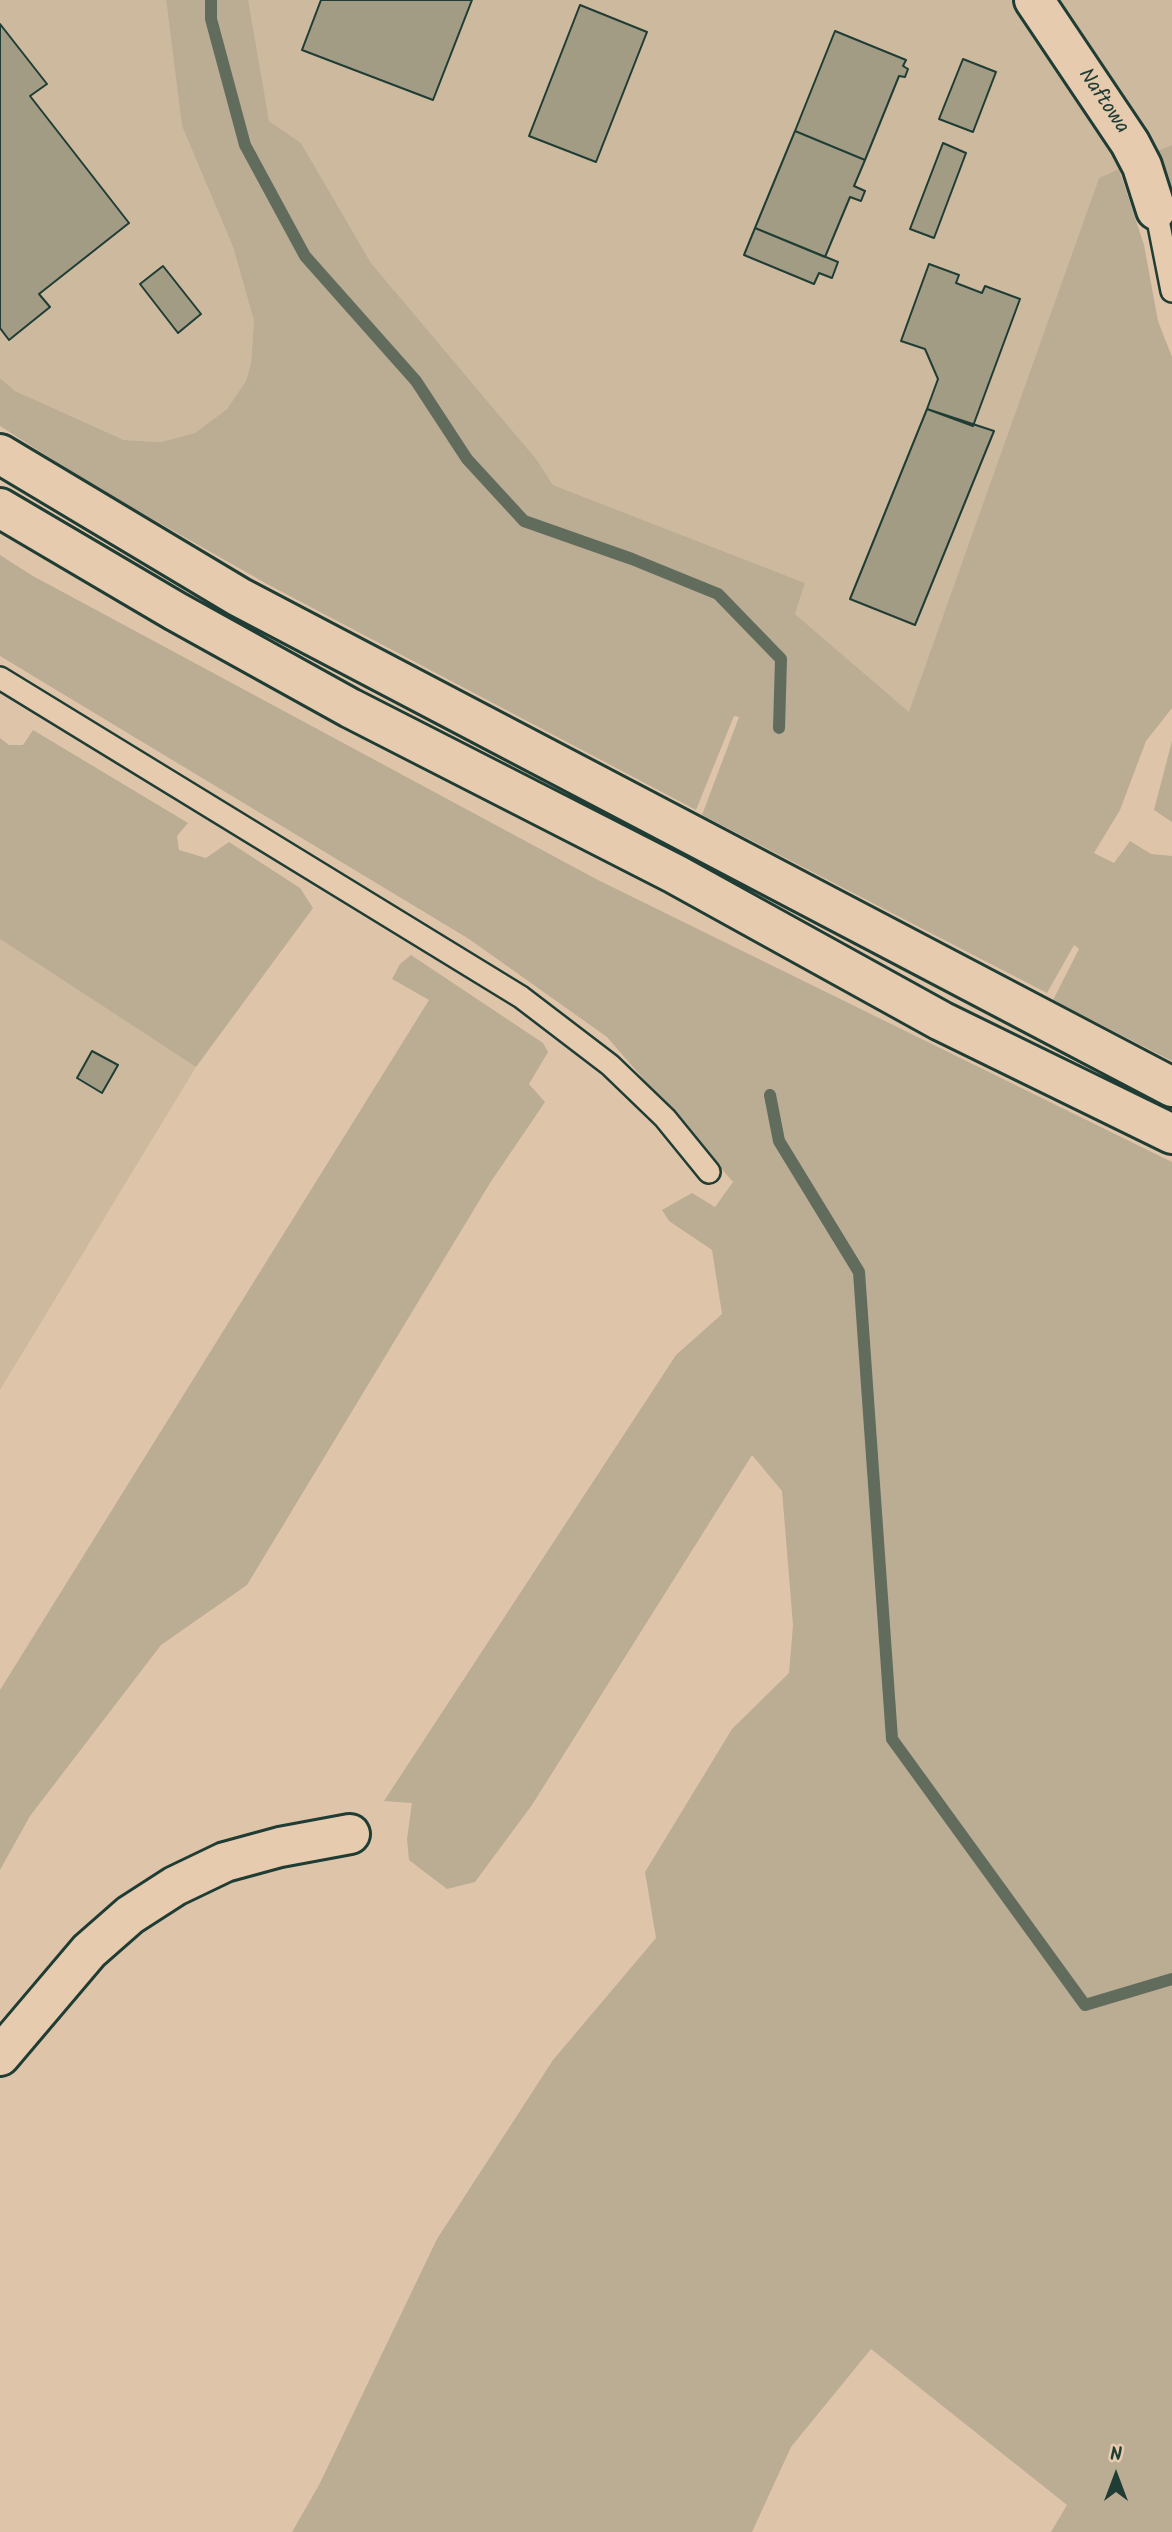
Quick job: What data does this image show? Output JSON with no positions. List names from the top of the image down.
{
  "streets": {
    "main road": ["Naftowa"]
  },
  "north": "top"
}
